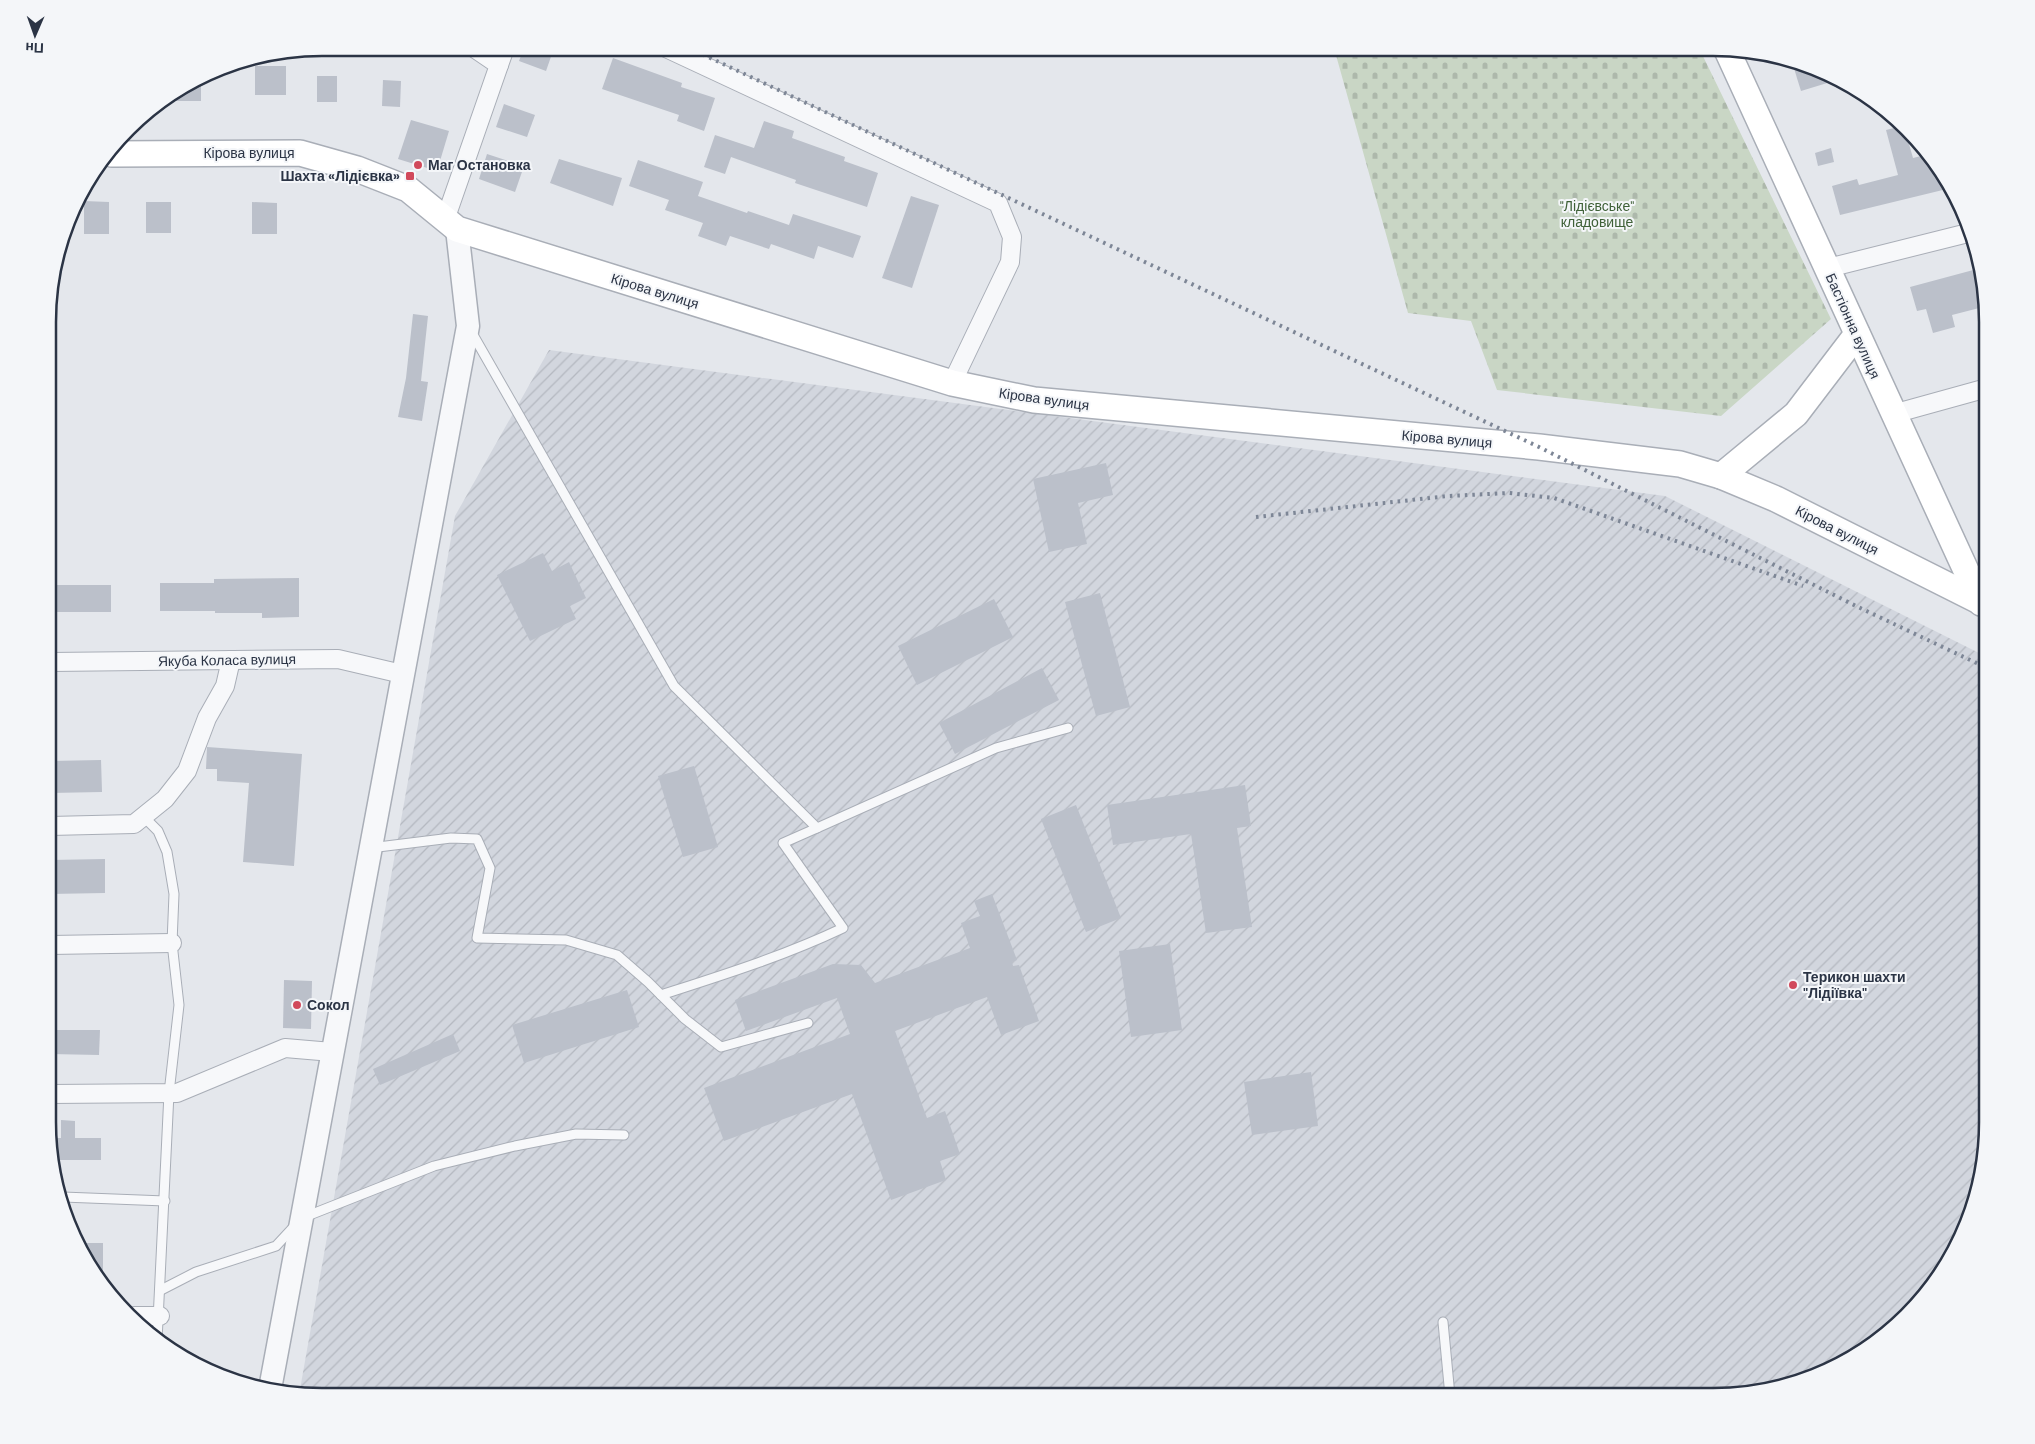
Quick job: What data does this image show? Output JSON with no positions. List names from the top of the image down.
{
  "streets": {
    "main road": ["Кірова вулиця", "Бастіонна вулиця"],
    "street": ["Якуба Коласа вулиця"]
  },
  "parks": ["\"Лідієвське\" кладовище"],
  "places": {
    "other": ["Маг Остановка", "Терикон шахти \"Лідіївка\"", "Сокол"],
    "transit": ["Шахта «Лідієвка»"]
  },
  "north": "bottom"
}
